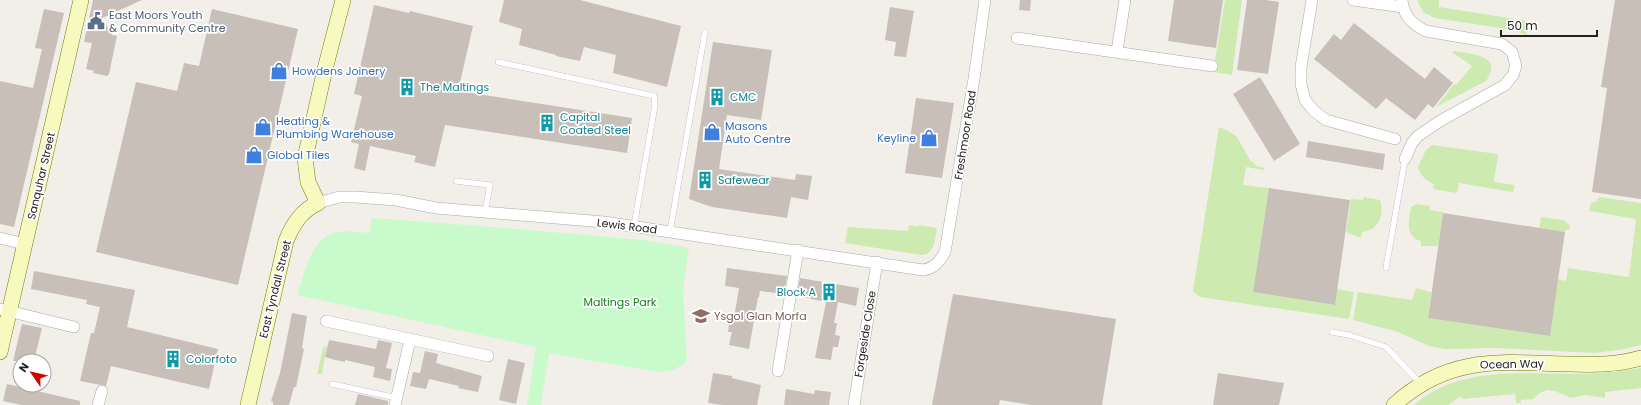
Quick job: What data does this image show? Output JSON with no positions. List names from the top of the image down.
{
  "streets": {
    "street": [
      "Freshmoor Road",
      "Sanquhar Street",
      "Lewis Road",
      "East Tyndall Street",
      "Forgeside Close",
      "Ocean Way"
    ]
  },
  "crossings": [
    ["Freshmoor Road", "Lewis Road"],
    ["Lewis Road", "East Tyndall Street"],
    ["Lewis Road", "Forgeside Close"]
  ],
  "parks": ["Maltings Park"],
  "places": {
    "public building": ["East Moors Youth & Community Centre"],
    "shop": [
      "Howdens Joinery",
      "Heating & Plumbing Warehouse",
      "Masons Auto Centre",
      "Keyline",
      "Global Tiles"
    ],
    "building": [
      "The Maltings",
      "CMC",
      "Capital Coated Steel",
      "Safewear",
      "Block A",
      "Colorfoto"
    ],
    "school or university": ["Ysgol Glan Morfa"]
  },
  "scale_bar": "50 m",
  "north": "top left"
}
